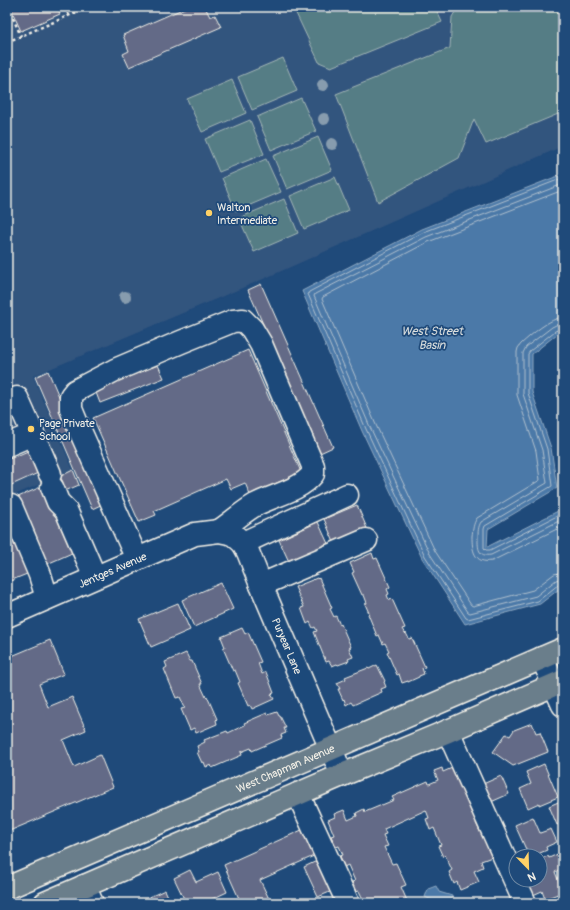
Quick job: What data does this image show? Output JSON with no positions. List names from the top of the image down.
{
  "streets": {
    "main road": ["West Chapman Avenue"],
    "street": ["Jentges Avenue", "Puryear Lane"]
  },
  "crossings": [
    ["Puryear Lane", "West Chapman Avenue"]
  ],
  "water": ["West Street Basin"],
  "places": ["Walton Intermediate", "Page Private School"],
  "north": "bottom right"
}
